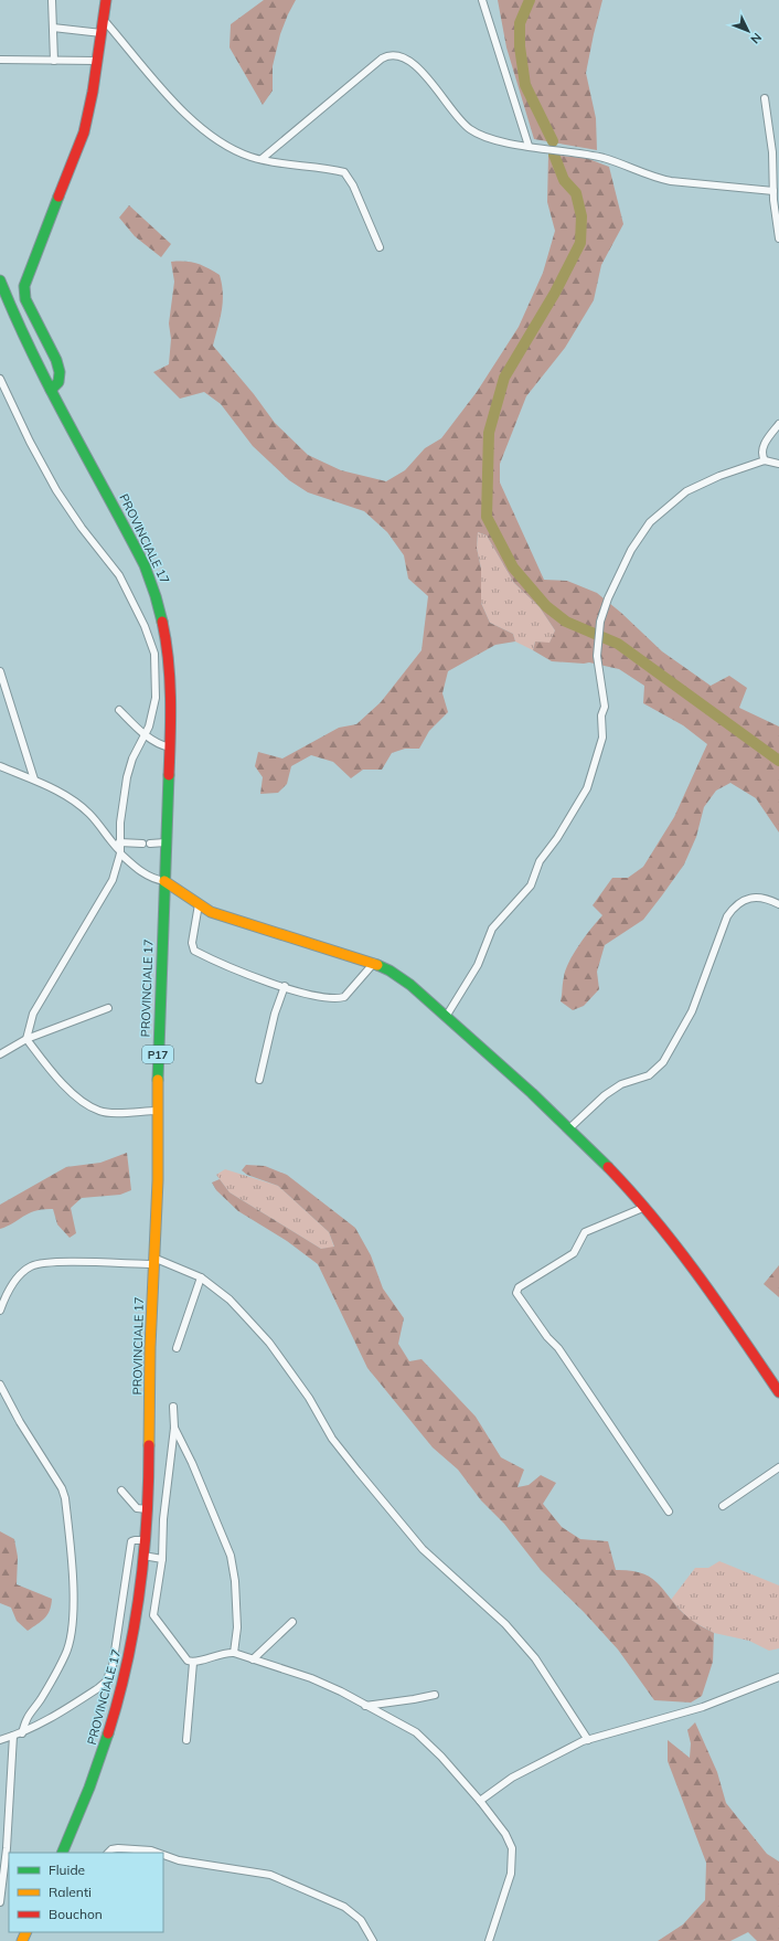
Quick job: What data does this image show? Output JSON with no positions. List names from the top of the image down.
{
  "streets": {
    "main road": ["PROVINCIALE 17", "P17"]
  },
  "legend": ["Fluide", "Ralenti", "Bouchon"],
  "north": "bottom right"
}
